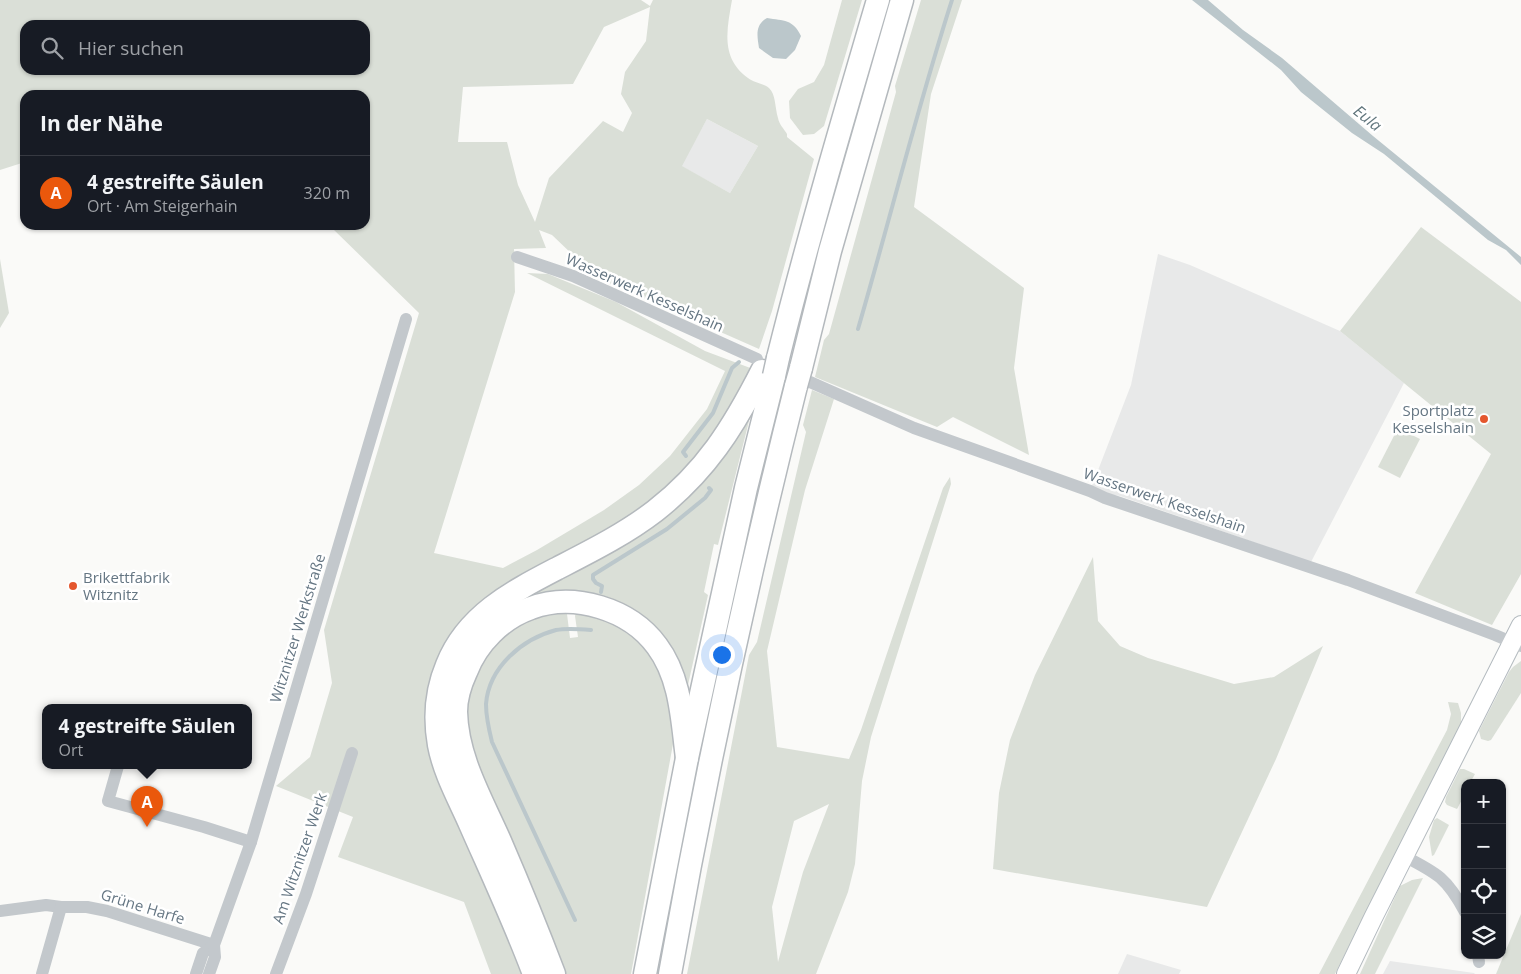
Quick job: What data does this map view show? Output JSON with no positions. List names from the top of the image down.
{
  "streets": {
    "street": [
      "Wasserwerk Kesselshain",
      "Witznitzer Werkstraße",
      "Am Witznitzer Werk",
      "Grüne Harfe"
    ]
  },
  "crossings": [
    ["Witznitzer Werkstraße", "Grüne Harfe"]
  ],
  "water": ["Eula"],
  "places": ["Sportplatz Kesselshain", "Brikettfabrik Witznitz"],
  "page": {
    "search": "Hier suchen",
    "heading": "In der Nähe",
    "list": [
      {
        "mark": "A",
        "name": "4 gestreifte Säulen",
        "note": "Ort · Am Steigerhain",
        "value": "320 m"
      }
    ],
    "popup": ["4 gestreifte Säulen", "Ort"],
    "map_buttons": ["+", "−"],
    "pins": "A"
  }
}
